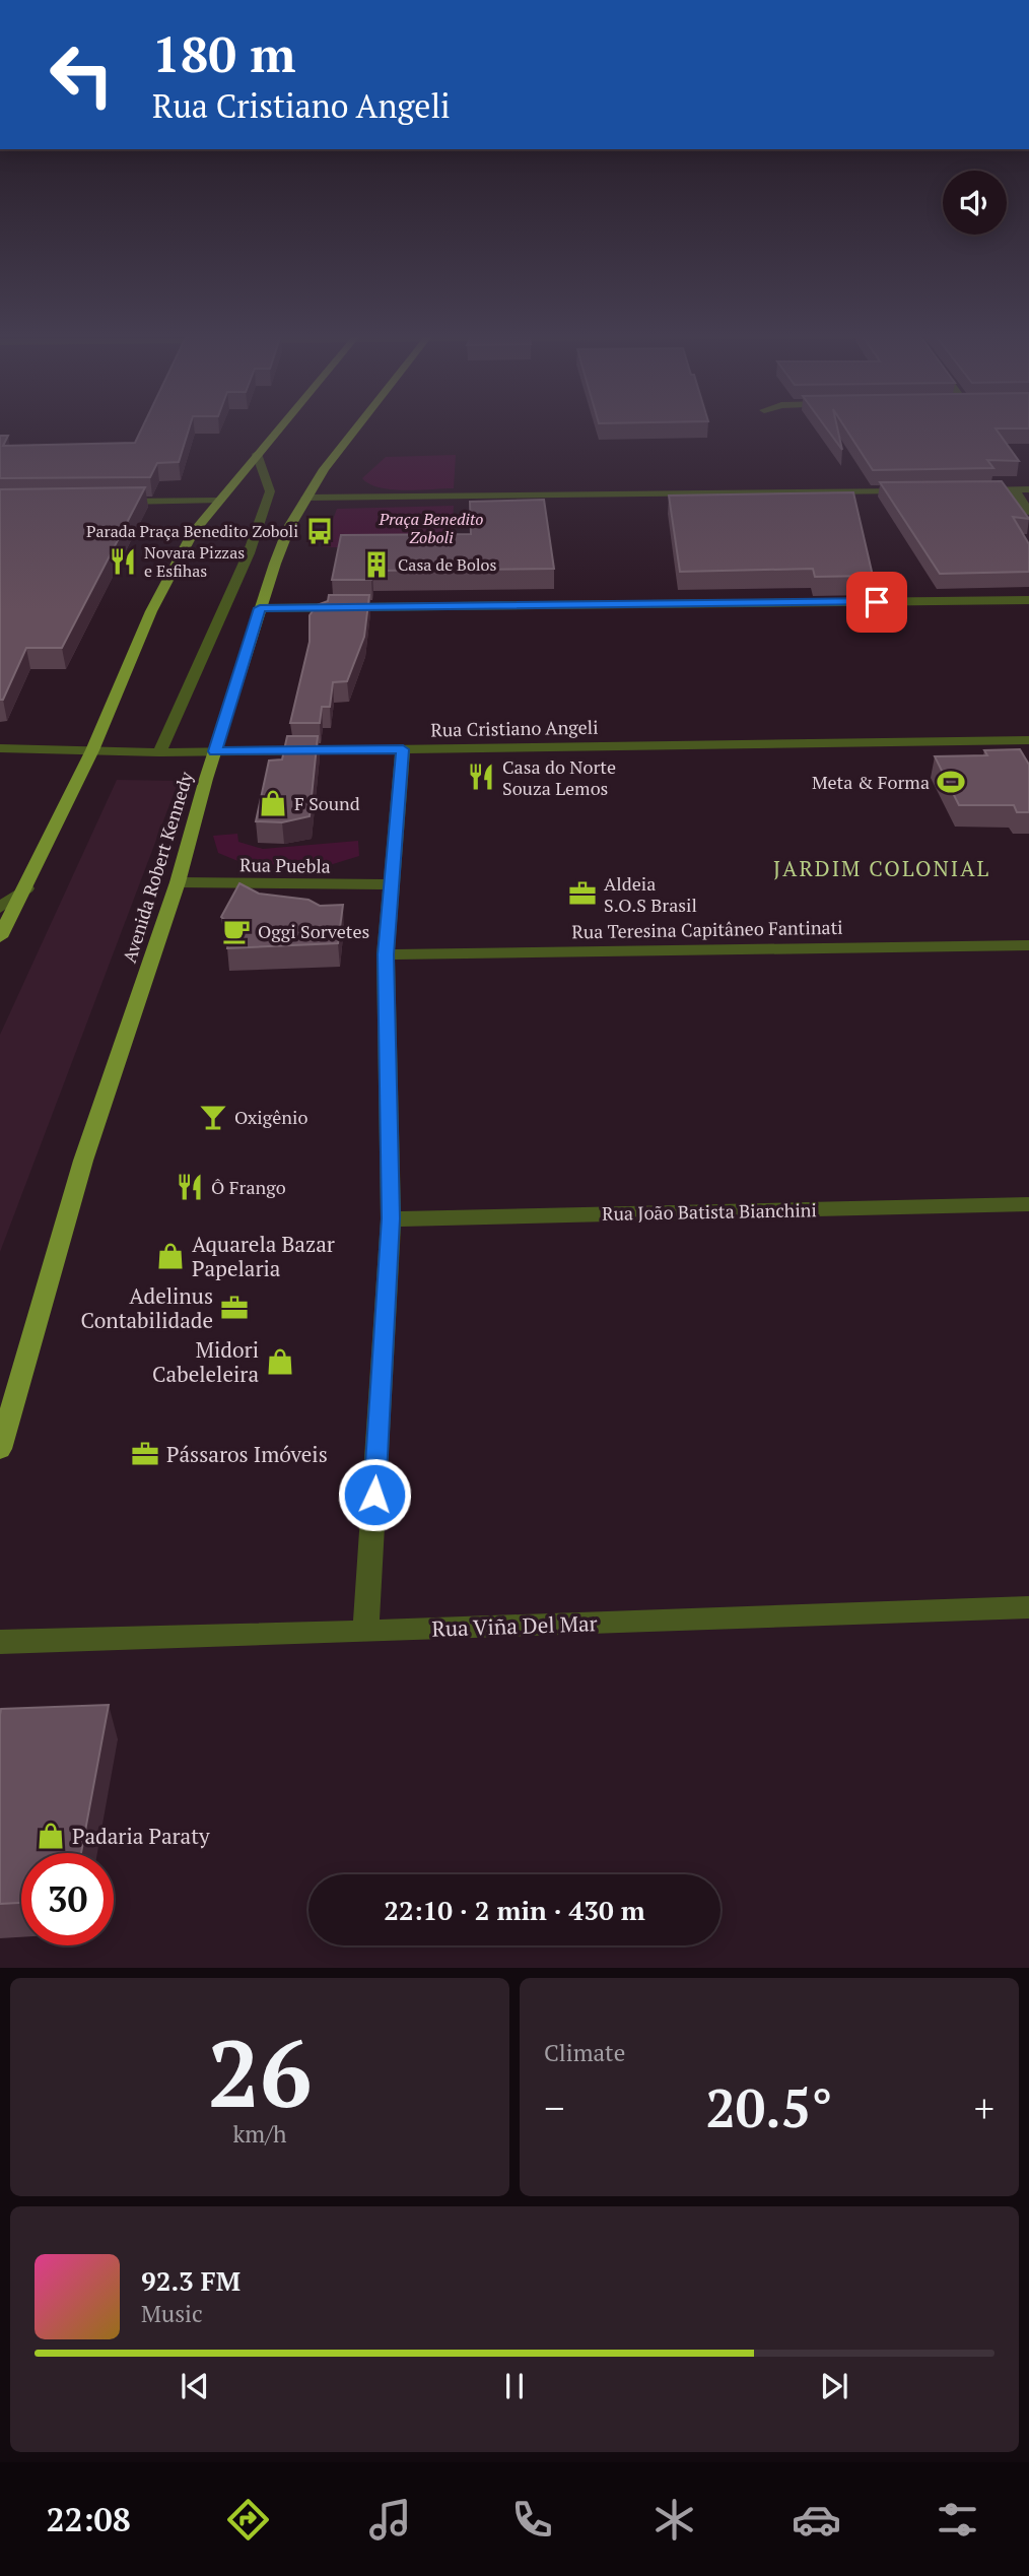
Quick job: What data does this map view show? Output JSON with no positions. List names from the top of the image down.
{
  "streets": {
    "main road": ["Avenida Robert Kennedy"],
    "street": [
      "Rua Cristiano Angeli",
      "Rua Puebla",
      "Rua Teresina Capitâneo Fantinati",
      "Rua João Batista Bianchini",
      "Rua Viña Del Mar"
    ]
  },
  "crossings": [
    ["Rua Cristiano Angeli", "Avenida Robert Kennedy"],
    ["Rua Puebla", "Avenida Robert Kennedy"]
  ],
  "districts": ["JARDIM COLONIAL"],
  "parks": ["Praça Benedito Zoboli"],
  "places": {
    "bus stop": ["Parada Praça Benedito Zoboli"],
    "restaurant": ["Novara Pizzas e Esfihas", "Casa do Norte Souza Lemos", "Ô Frango"],
    "building": ["Casa de Bolos"],
    "sports": ["Meta & Forma"],
    "shop": [
      "F Sound",
      "Aquarela Bazar Papelaria",
      "Midori Cabeleleira",
      "Padaria Paraty"
    ],
    "office": ["Aldeia S.O.S Brasil", "Adelinus Contabilidade", "Pássaros Imóveis"],
    "cafe": ["Oggi Sorvetes"],
    "bar": ["Oxigênio"]
  },
  "page": {
    "turn": ["180 m", "Rua Cristiano Angeli"],
    "limit": "30",
    "trip": "22:10 · 2 min · 430 m",
    "tile": [
      ["26", "km/h"],
      "Climate"
    ],
    "heat": ["−", "20.5°", "+"],
    "song": ["92.3 FM", "Music"],
    "tabs": "22:08"
  }
}
